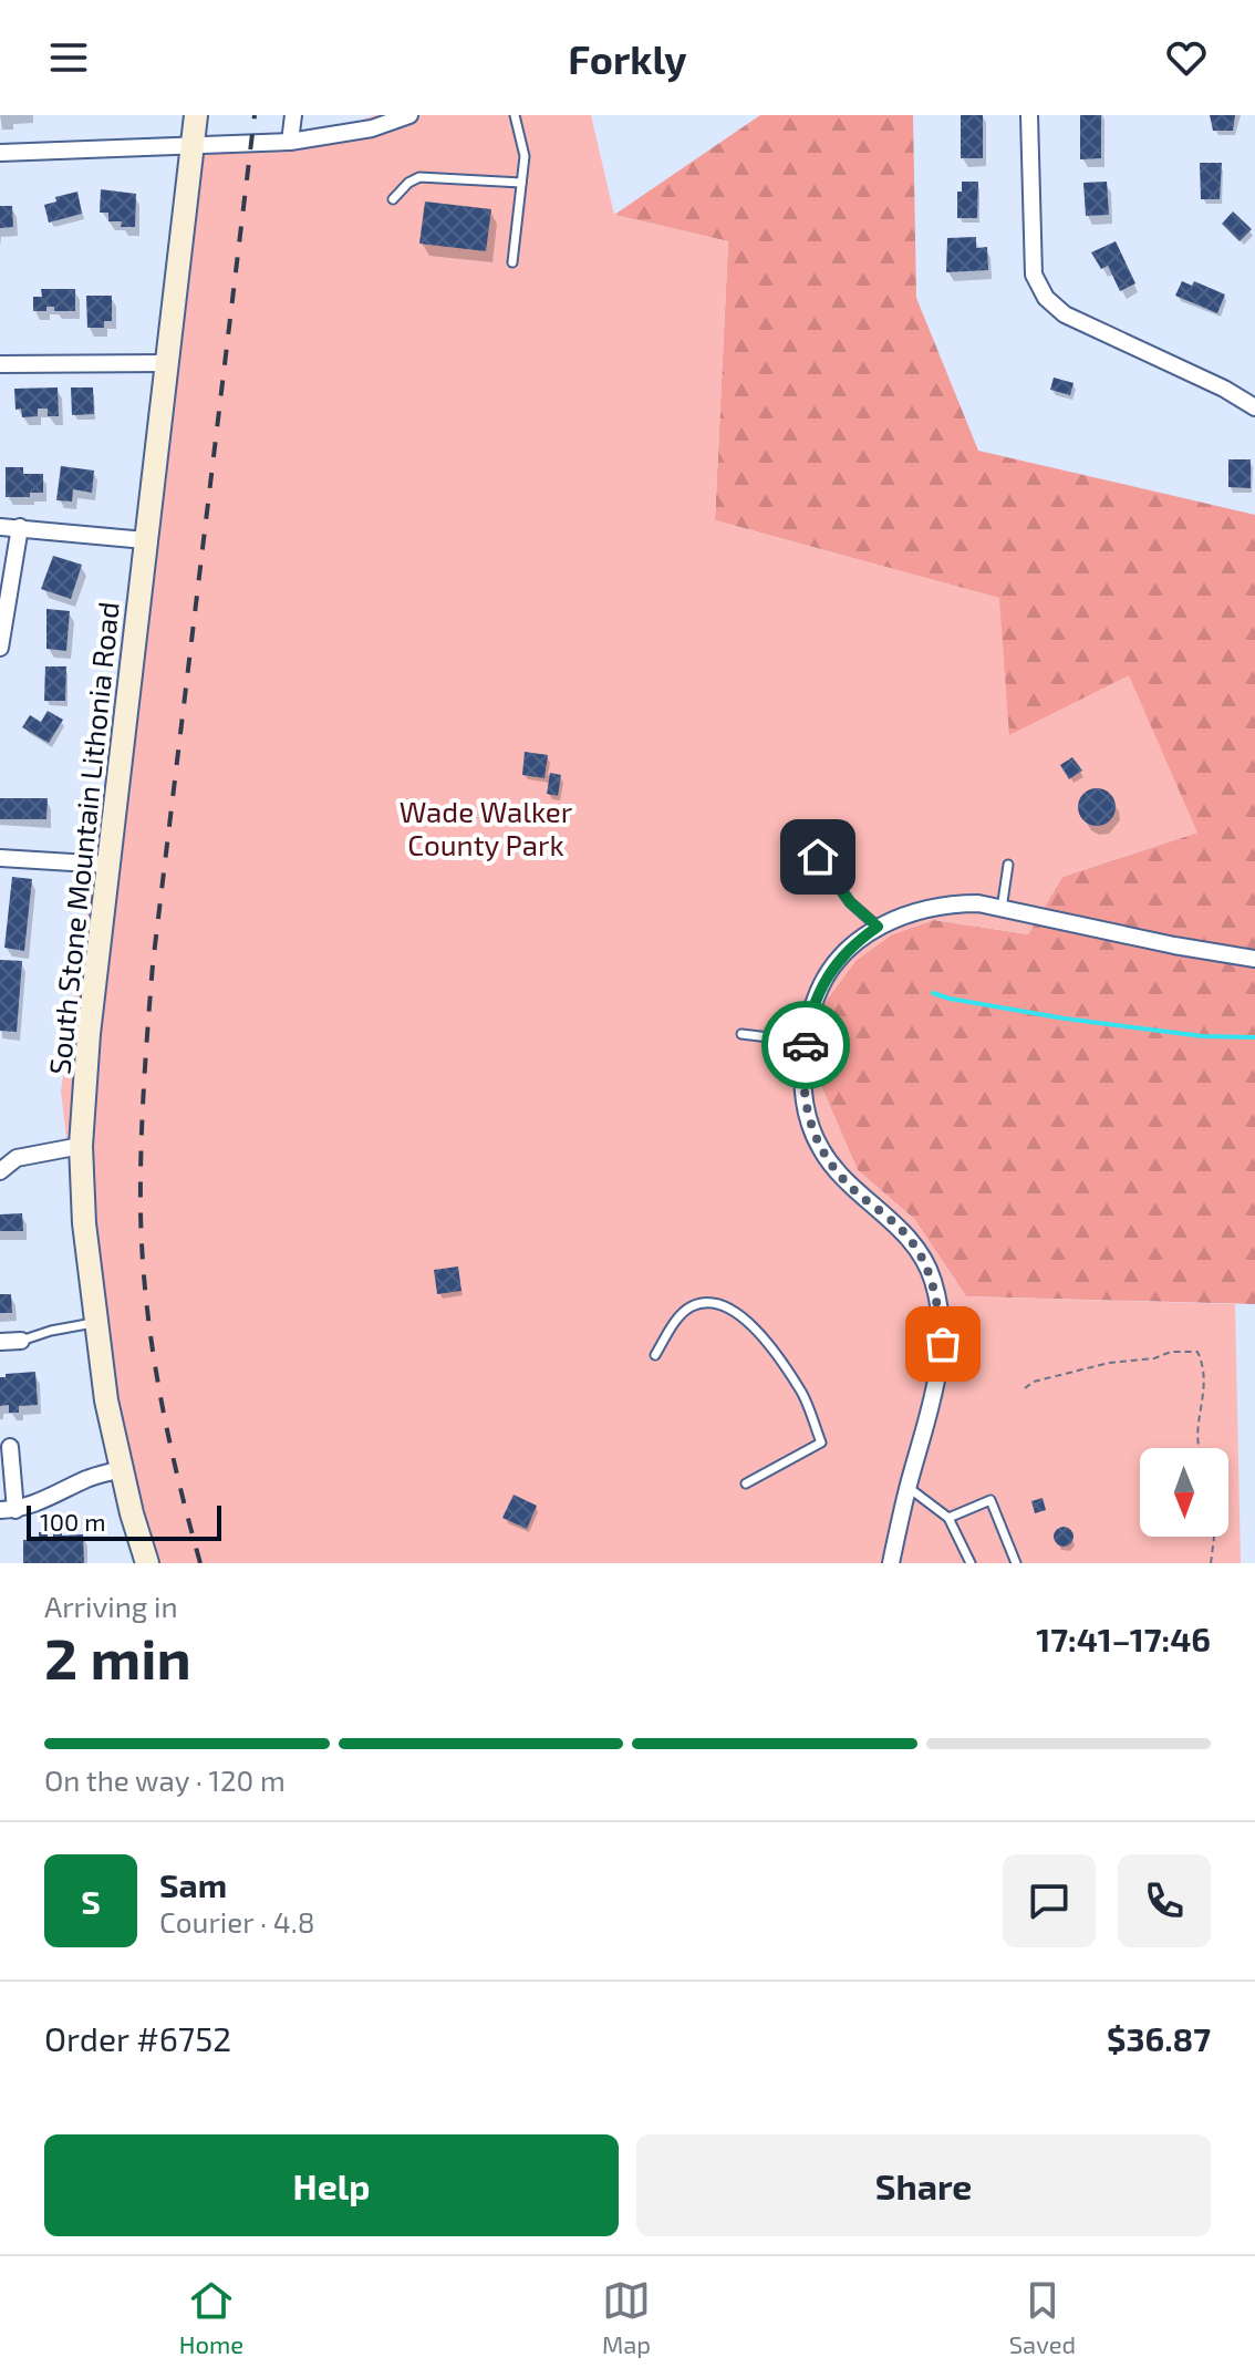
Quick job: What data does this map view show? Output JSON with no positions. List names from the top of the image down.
{
  "streets": {
    "main road": ["South Stone Mountain Lithonia Road"]
  },
  "parks": ["Wade Walker County Park"],
  "scale_bar": "100 m",
  "north": "bottom",
  "page": {
    "header": "Forkly",
    "scale": "100 m",
    "heading": ["2 min", "Arriving in", "17:41–17:46"],
    "panel": [
      "Sam",
      "Courier · 4.8",
      "Order #6752",
      "$36.87"
    ],
    "bar": "On the way · 120 m",
    "round": "S",
    "buttons": ["Help", "Share"],
    "tabs": ["Home", "Map", "Saved"]
  }
}
